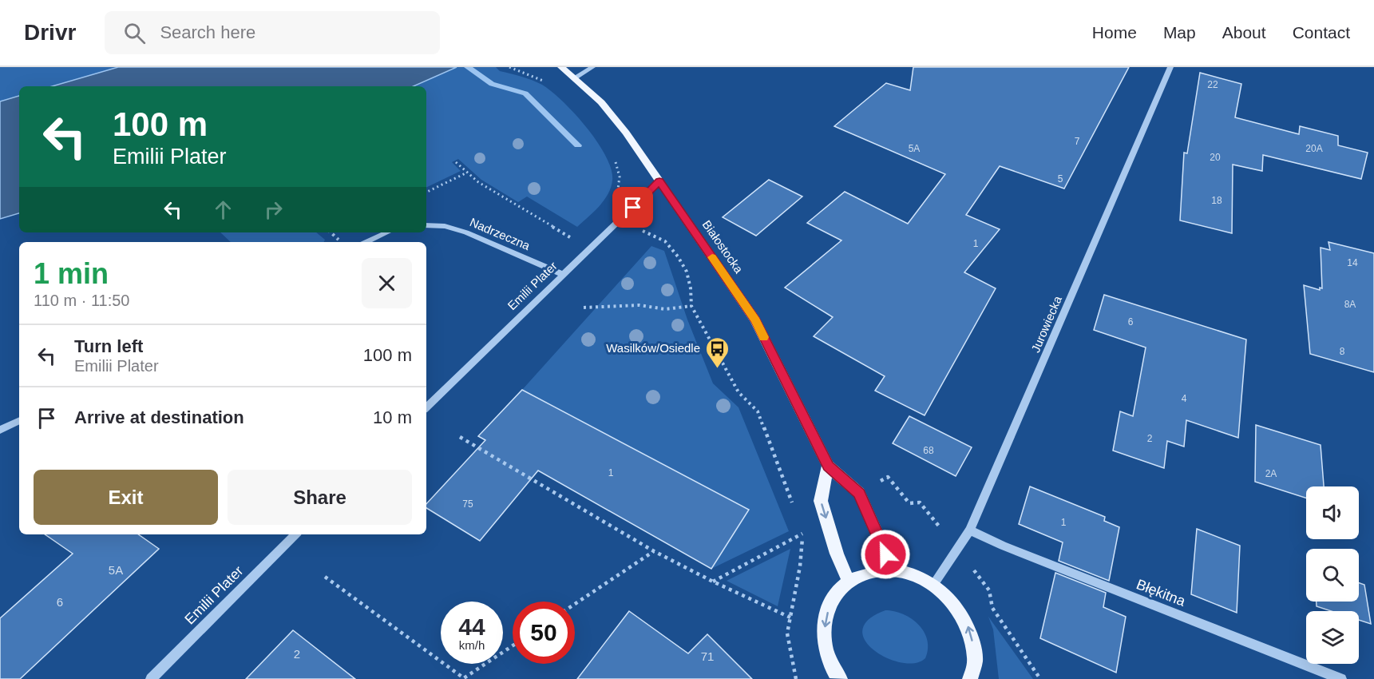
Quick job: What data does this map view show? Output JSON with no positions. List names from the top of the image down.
{
  "streets": {
    "main road": ["Białostocka"],
    "street": [
      "Nadrzeczna",
      "Emilii Plater",
      "Jurowiecka",
      "Błękitna"
    ]
  },
  "crossings": [
    ["Nadrzeczna", "Emilii Plater"],
    ["Białostocka", "Emilii Plater"],
    ["Jurowiecka", "Błękitna"]
  ],
  "places": {
    "bus stop": ["Wasilków/Osiedle"]
  },
  "house_numbers": [
    "22",
    "7",
    "5A",
    "20A",
    "20",
    "5",
    "18",
    "1",
    "14",
    "8A",
    "6",
    "8",
    "4",
    "2",
    "68",
    "1",
    "2A",
    "75",
    "1",
    "5A",
    "6",
    "2",
    "71"
  ],
  "page": {
    "header": "Drivr",
    "search": "Search here",
    "nav": [
      "Home",
      "Map",
      "About",
      "Contact"
    ],
    "turn": ["100 m", "Emilii Plater"],
    "heading": ["1 min", "110 m · 11:50"],
    "list": [
      {
        "name": "Turn left",
        "note": "Emilii Plater",
        "value": "100 m"
      },
      {
        "name": "Arrive at destination",
        "value": "10 m"
      }
    ],
    "buttons": ["Exit", "Share"],
    "speed": "44 km/h",
    "limit": "50"
  }
}
